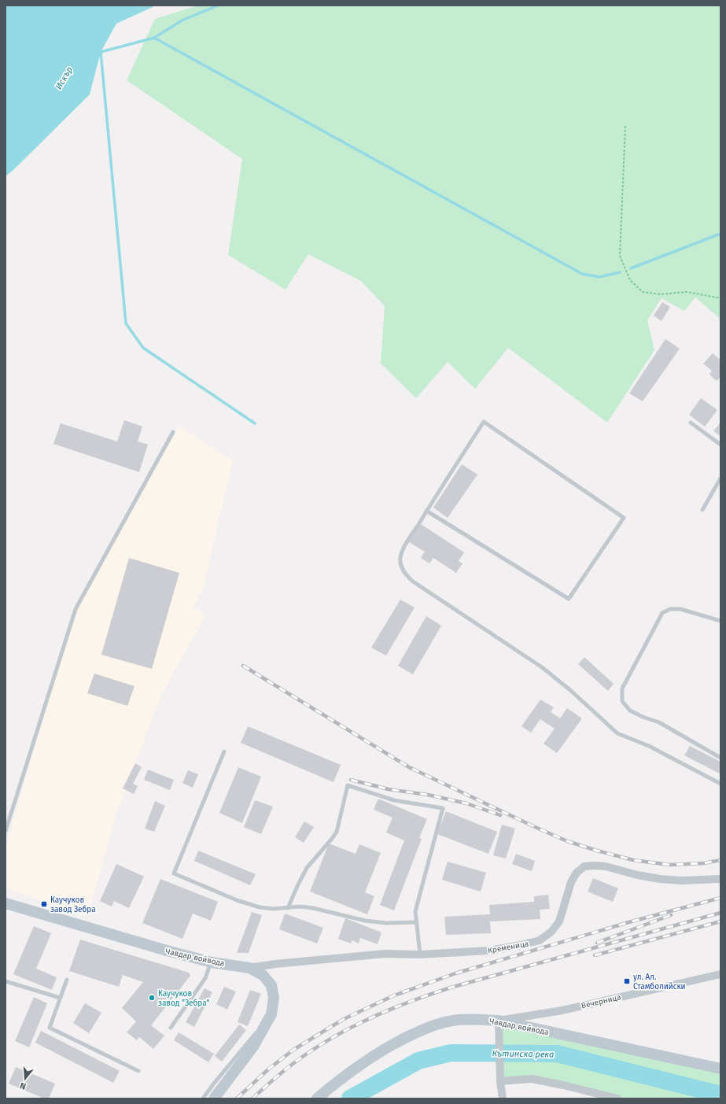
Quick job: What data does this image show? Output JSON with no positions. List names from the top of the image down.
{
  "streets": {
    "street": ["Кременица", "Чавдар войвода", "Вечерница"]
  },
  "crossings": [
    ["Кременица", "Чавдар войвода"],
    ["Чавдар войвода", "Вечерница"]
  ],
  "water": ["Искър", "Кътинска река"],
  "places": {
    "transit": ["Каучуков завод Зебра", "ул. Ал. Стамболийски"],
    "other": ["Каучуков завод \"Зебра\""]
  },
  "north": "bottom"
}
